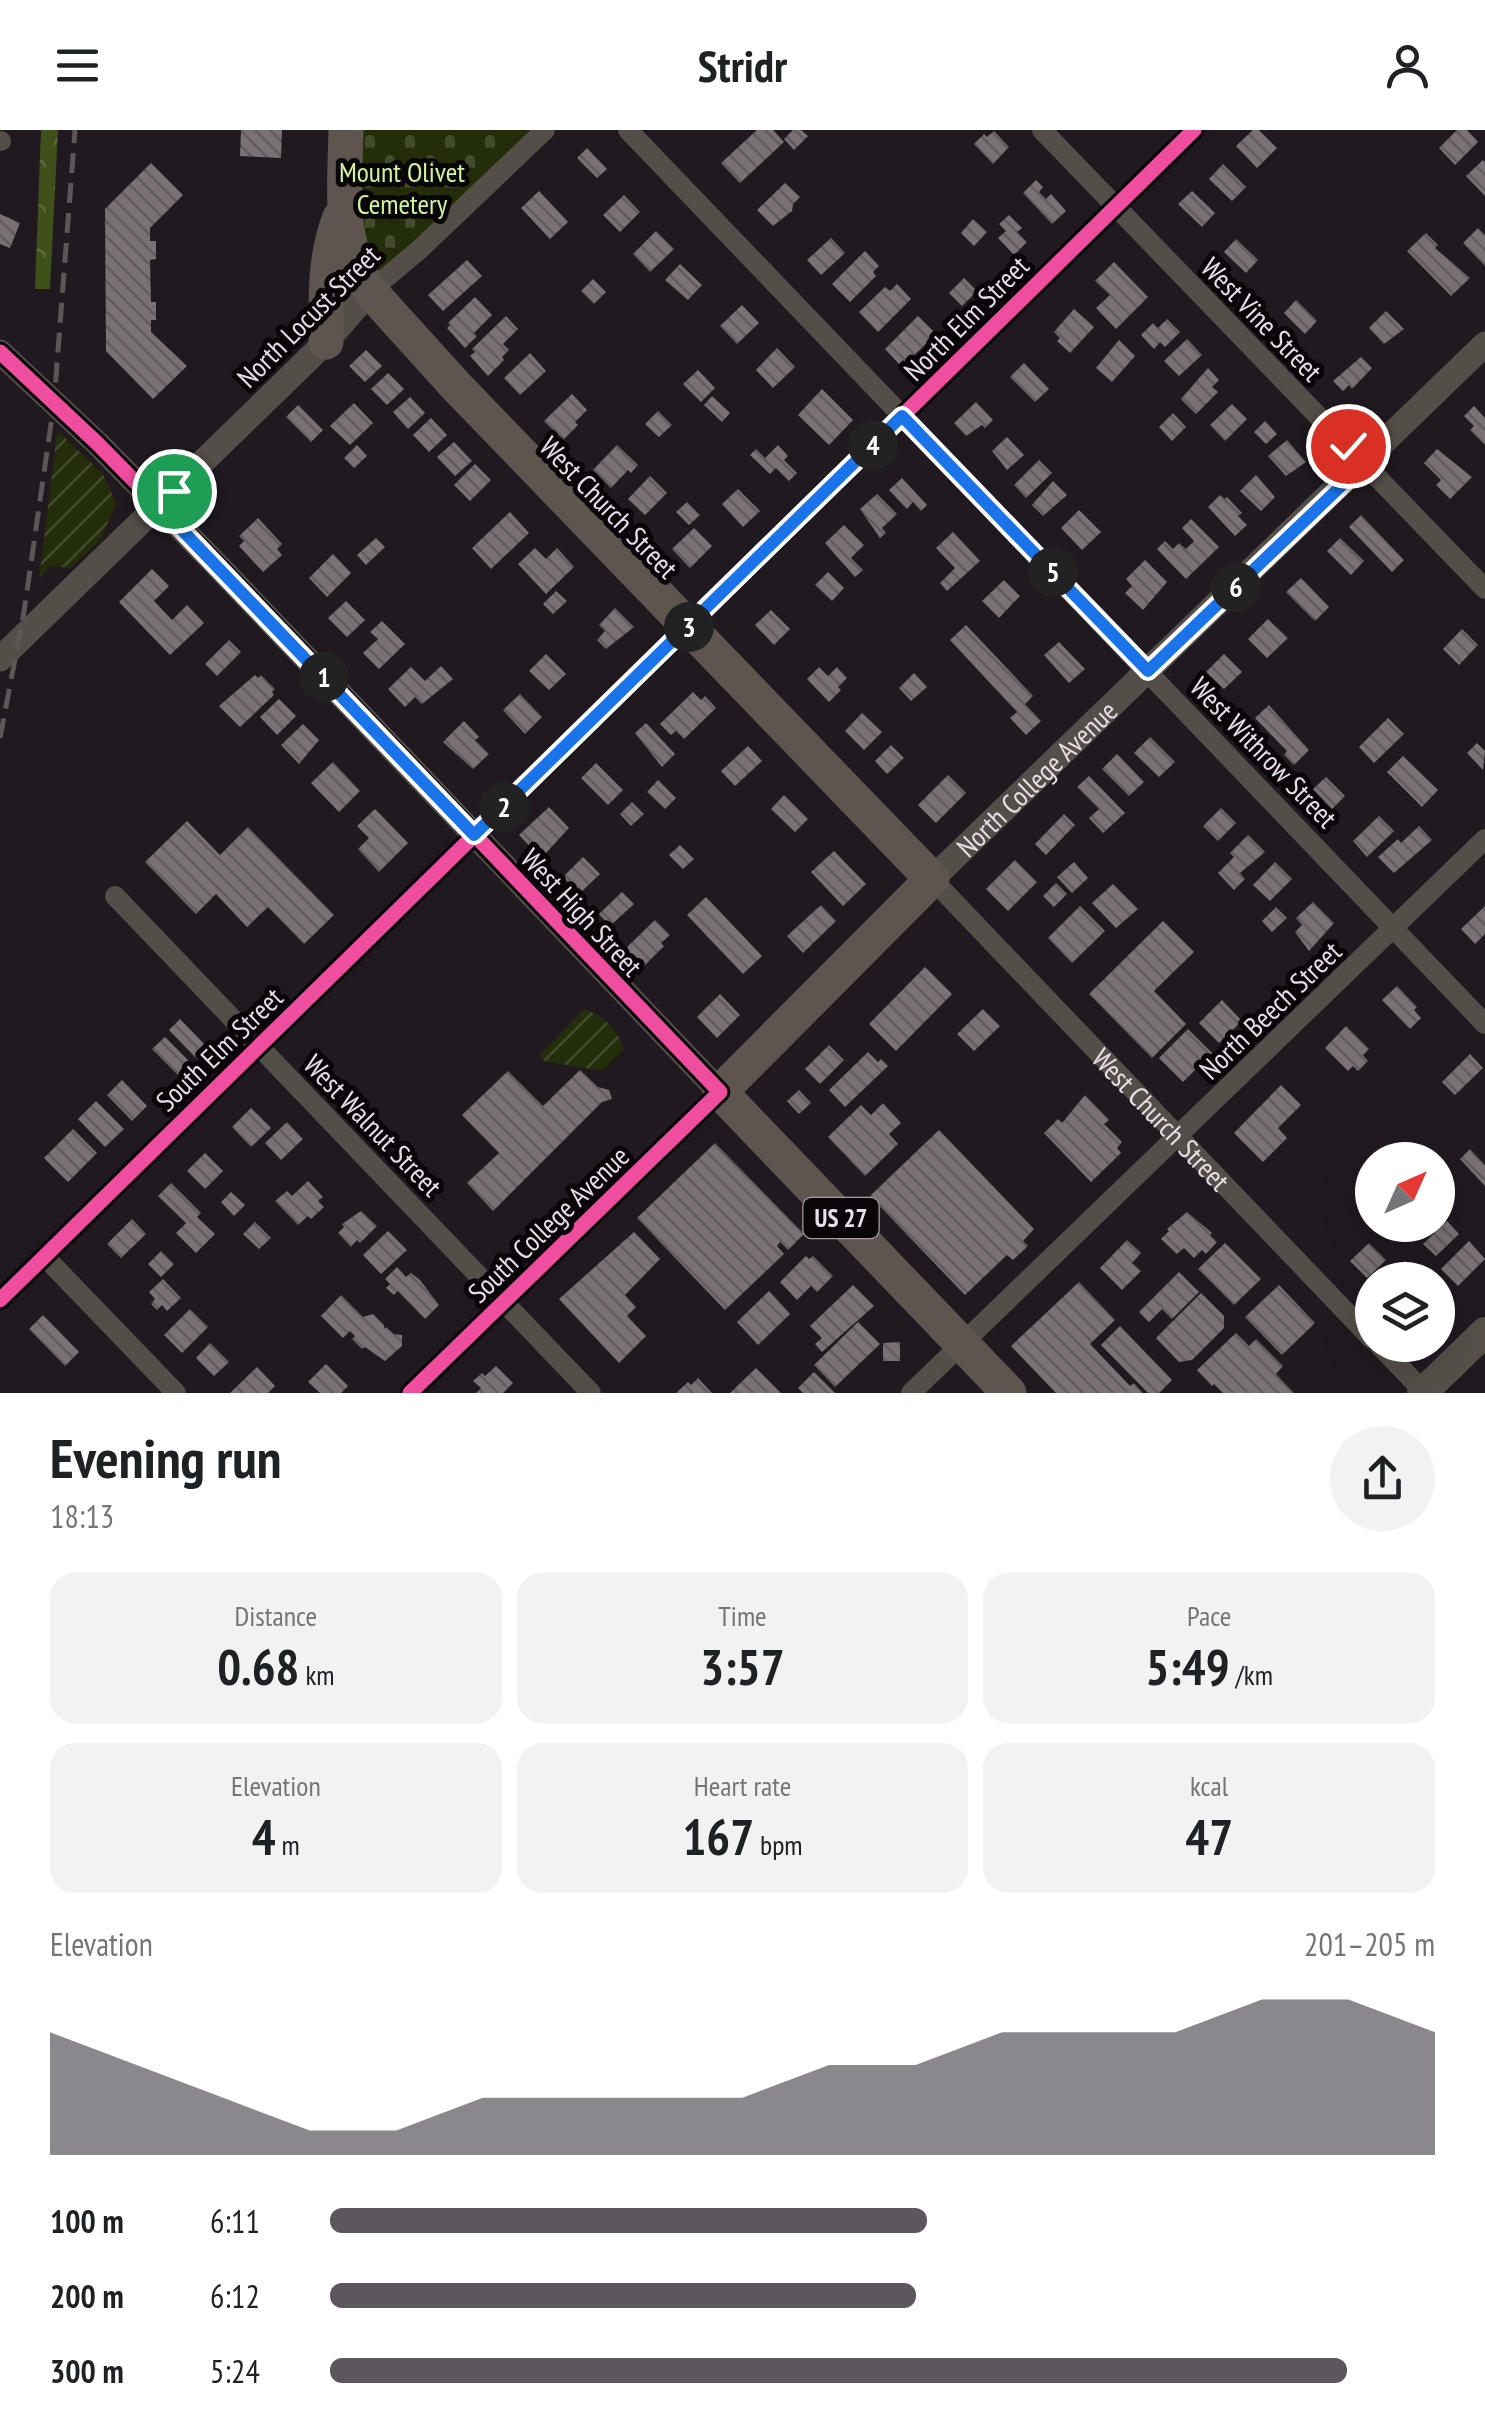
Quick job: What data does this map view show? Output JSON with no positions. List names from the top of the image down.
{
  "streets": {
    "highway": [
      "West Church Street",
      "North College Avenue",
      "West High Street",
      "US 27"
    ],
    "street": [
      "North Locust Street",
      "North Elm Street",
      "West Vine Street",
      "West Withrow Street",
      "North Beech Street",
      "South Elm Street",
      "West Walnut Street",
      "South College Avenue"
    ]
  },
  "crossings": [
    ["North Locust Street", "West Church Street"],
    ["North Locust Street", "West High Street"],
    ["North Elm Street", "West Vine Street"],
    ["North Elm Street", "West Church Street"],
    ["North Elm Street", "West Withrow Street"],
    ["North Elm Street", "West High Street"],
    ["North Elm Street", "South Elm Street"],
    ["West Vine Street", "North College Avenue"],
    ["West Church Street", "North College Avenue"],
    ["West Church Street", "North Beech Street"],
    ["West Withrow Street", "North College Avenue"],
    ["West Withrow Street", "North Beech Street"],
    ["North College Avenue", "West High Street"],
    ["North College Avenue", "South College Avenue"],
    ["West High Street", "North Beech Street"],
    ["West High Street", "South Elm Street"],
    ["West High Street", "South College Avenue"],
    ["South Elm Street", "West Walnut Street"],
    ["West Walnut Street", "South College Avenue"]
  ],
  "parks": ["Mount Olivet Cemetery"],
  "north": "top right",
  "page": {
    "header": "Stridr",
    "pins": [
      "4",
      "5",
      "6",
      "3",
      "1",
      "2"
    ],
    "heading": ["Evening run", "18:13"],
    "stats": [
      ["Distance", "0.68 km"],
      ["Time", "3:57"],
      ["Pace", "5:49 /km"],
      ["Elevation", "4 m"],
      ["Heart rate", "167 bpm"],
      ["kcal", "47"]
    ],
    "chart": ["Elevation", "201–205 m"],
    "list": [
      {
        "name": "100 m",
        "note": "6:11"
      },
      {
        "name": "200 m",
        "note": "6:12"
      },
      {
        "name": "300 m",
        "note": "5:24"
      }
    ]
  }
}
